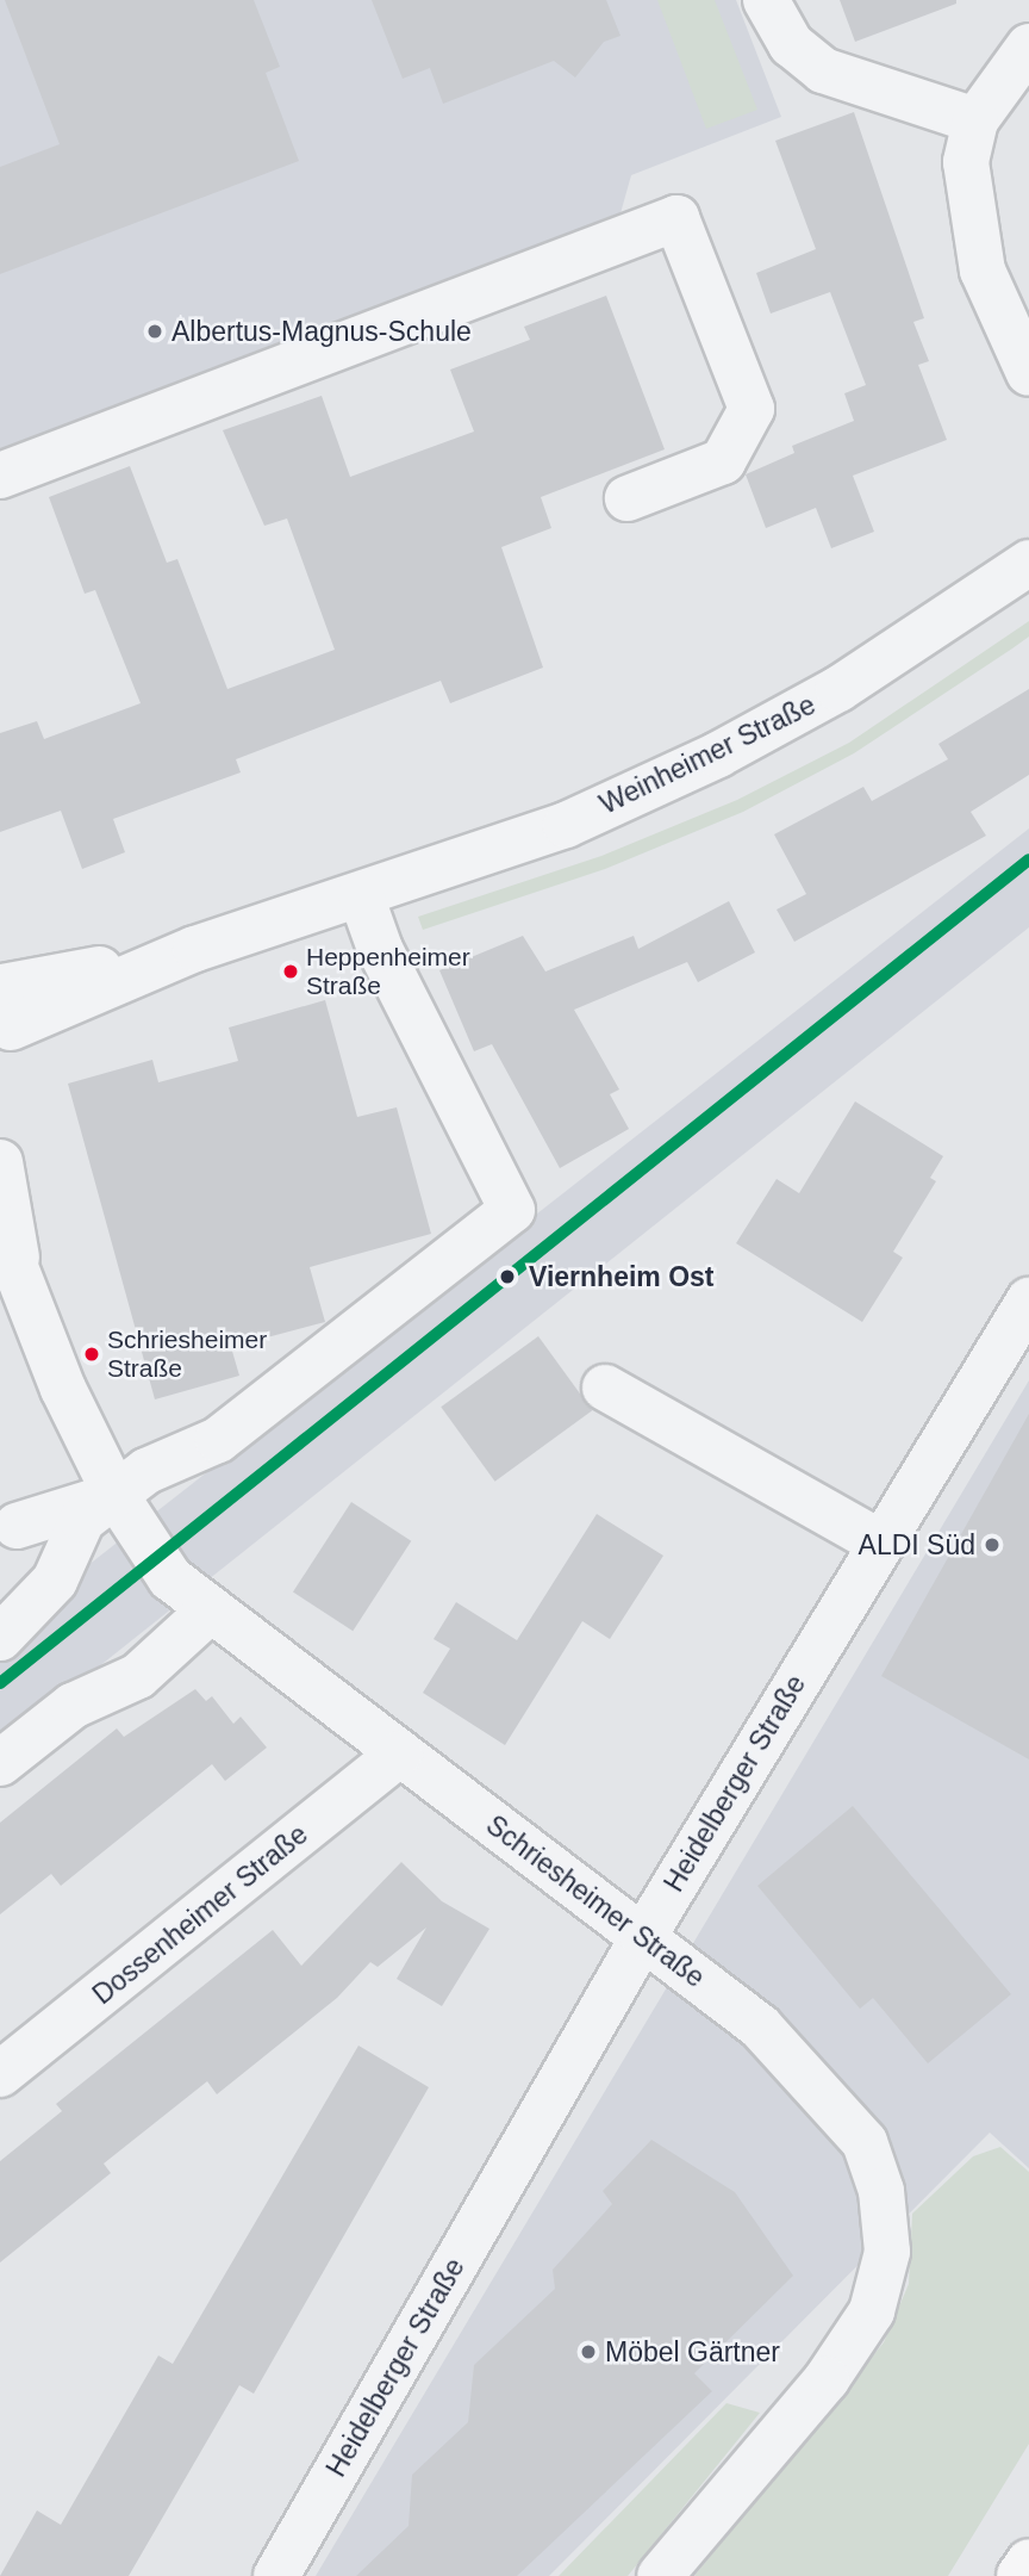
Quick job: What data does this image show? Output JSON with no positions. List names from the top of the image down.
{
  "streets": {
    "street": [
      "Weinheimer Straße",
      "Heidelberger Straße",
      "Schriesheimer Straße",
      "Dossenheimer Straße"
    ]
  },
  "crossings": [
    ["Heidelberger Straße", "Schriesheimer Straße"],
    ["Schriesheimer Straße", "Dossenheimer Straße"]
  ],
  "places": [
    "Albertus-Magnus-Schule",
    "Heppenheimer Straße",
    "Viernheim Ost",
    "Schriesheimer Straße",
    "ALDI Süd",
    "Möbel Gärtner"
  ]
}
